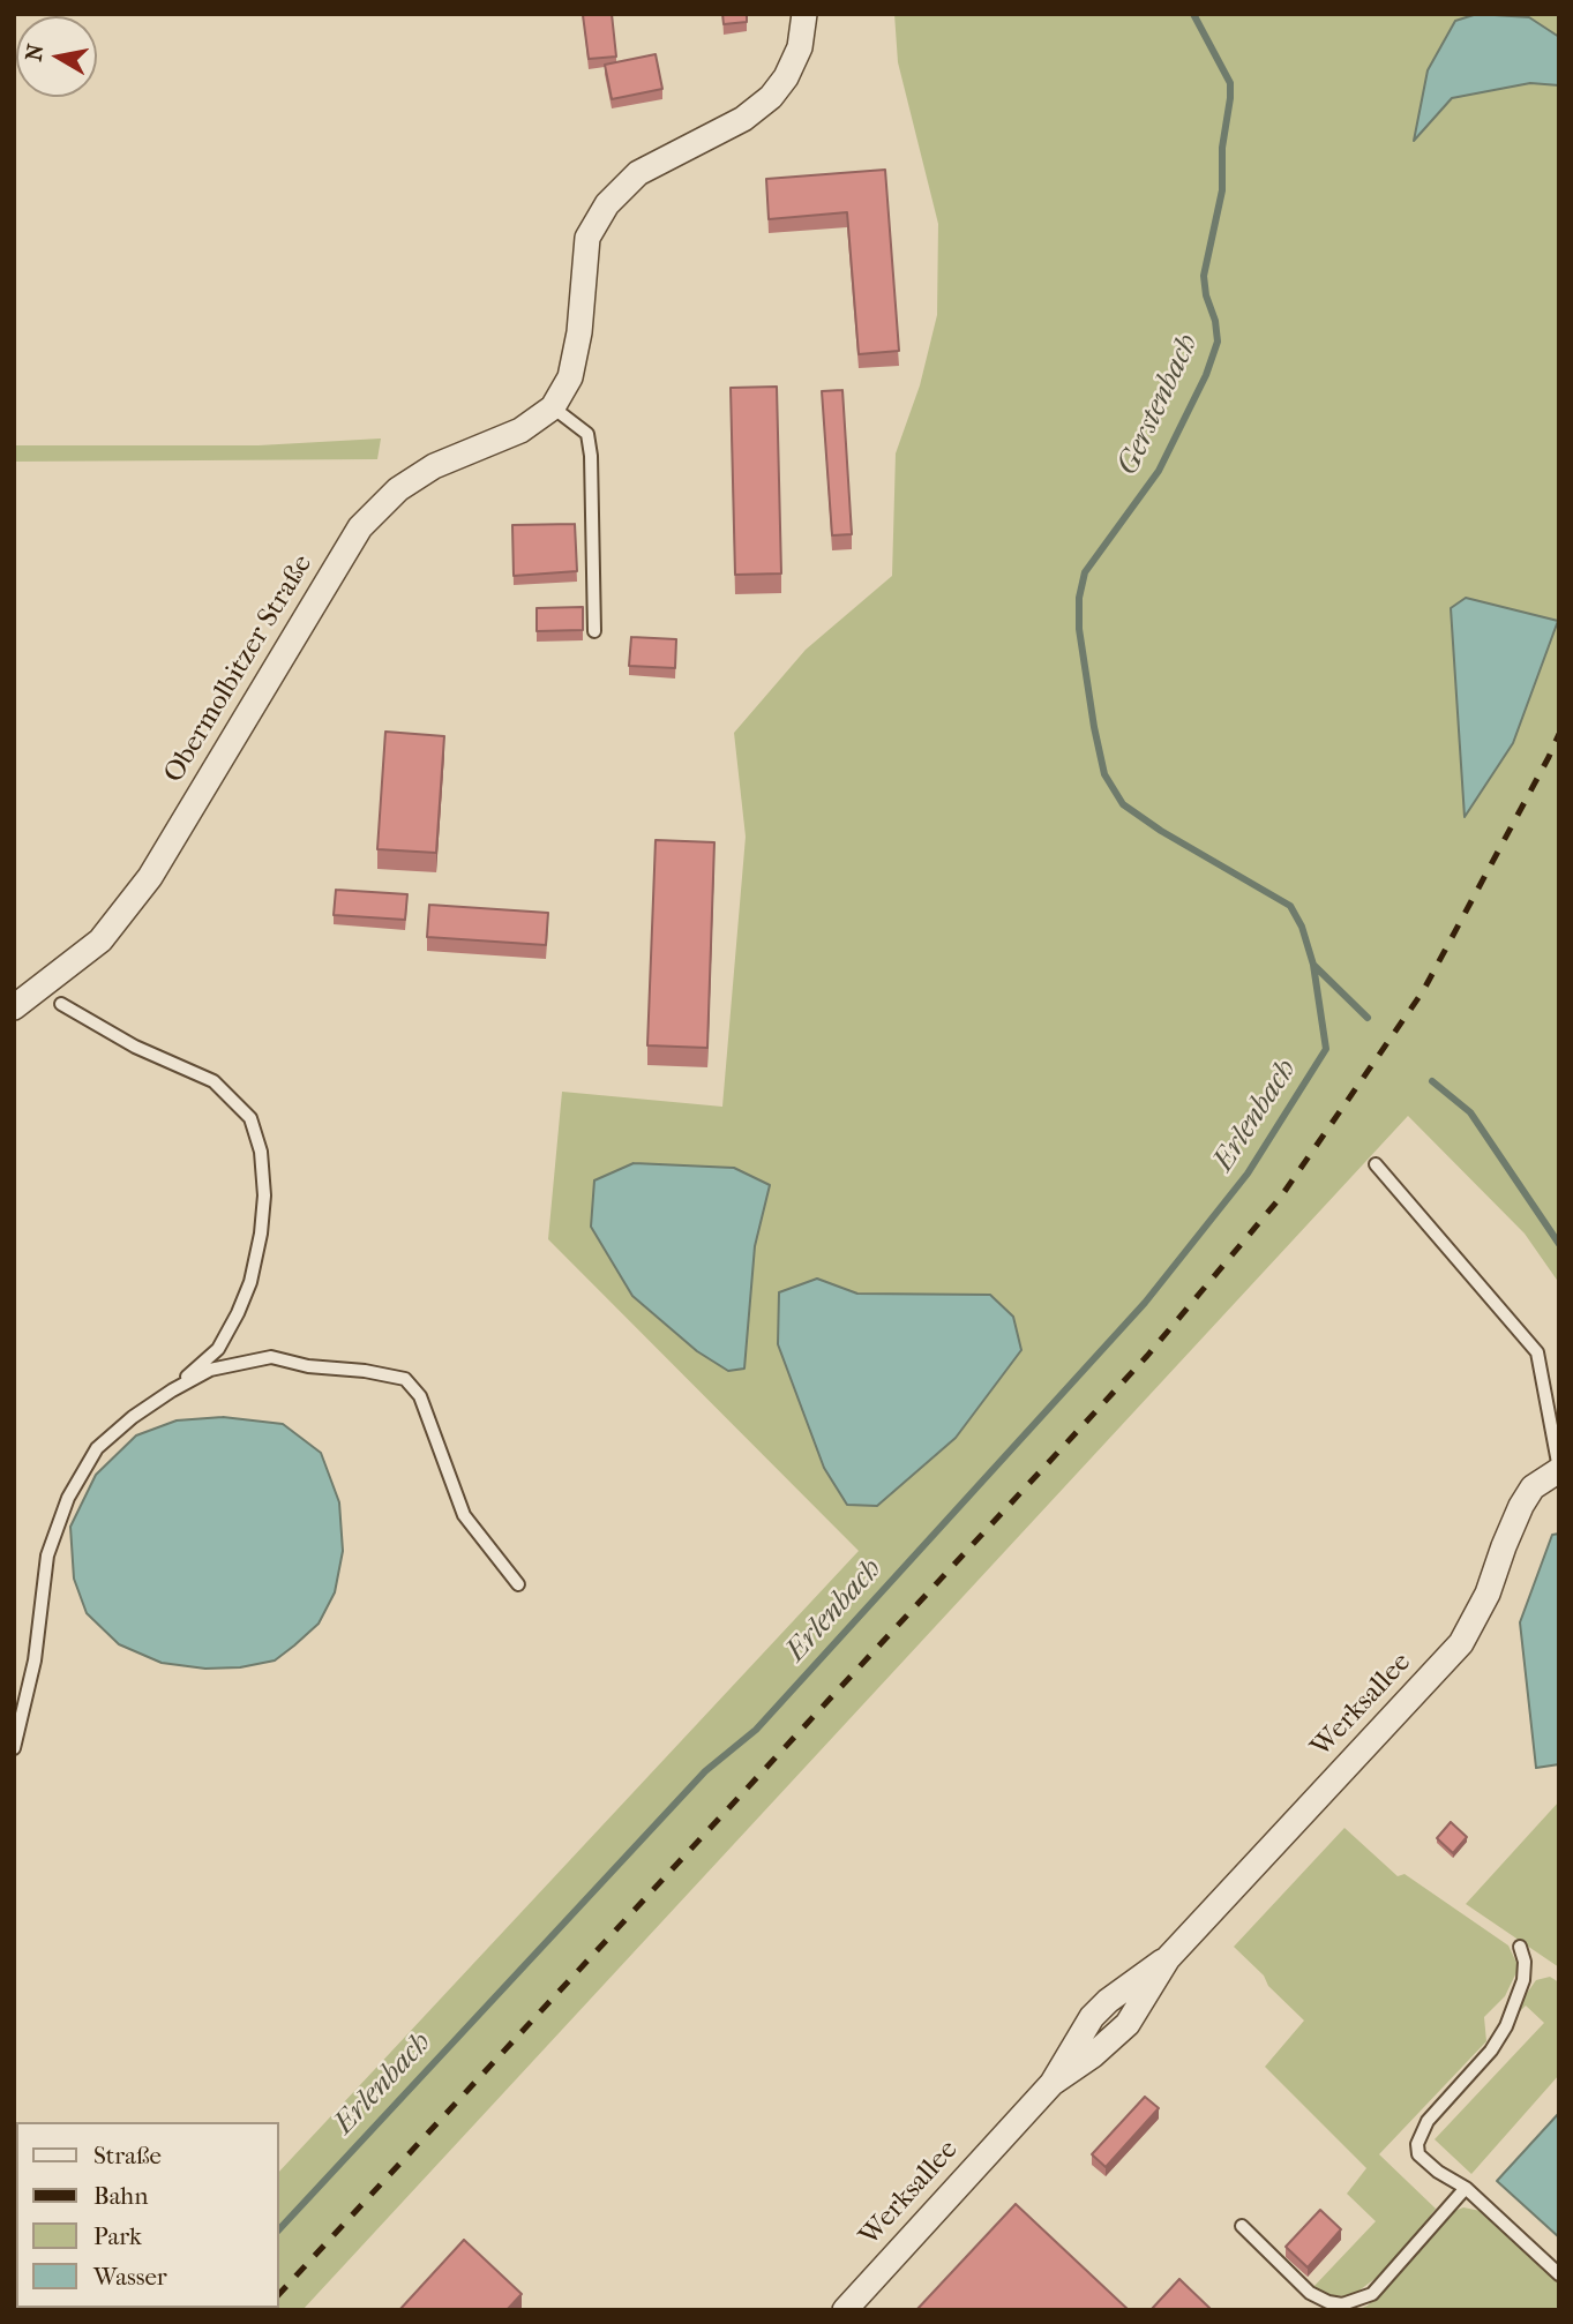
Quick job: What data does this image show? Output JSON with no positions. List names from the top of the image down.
{
  "streets": {
    "street": ["Obermolbitzer Straße", "Werksallee"]
  },
  "water": ["Gerstenbach", "Erlenbach"],
  "legend": [
    "Straße",
    "Bahn",
    "Park",
    "Wasser"
  ],
  "north": "left"
}
